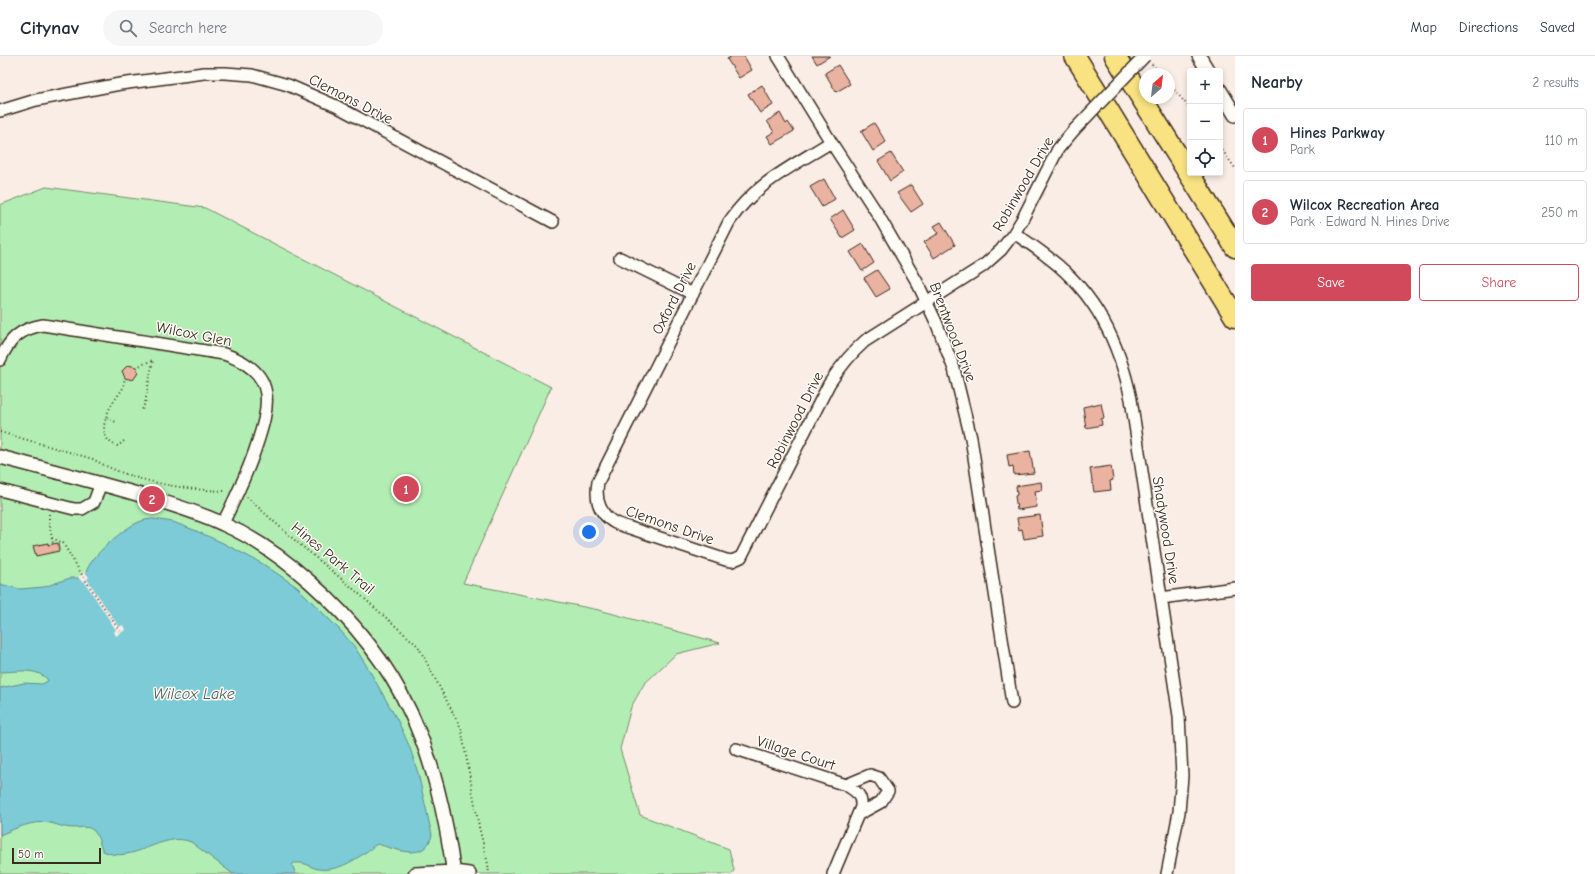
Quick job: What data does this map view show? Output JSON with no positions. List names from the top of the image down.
{
  "streets": {
    "street": [
      "Clemons Drive",
      "Robinwood Drive",
      "Oxford Drive",
      "Brentwood Drive",
      "Wilcox Glen",
      "Shadywood Drive",
      "Village Court"
    ],
    "path": ["Hines Park Trail"]
  },
  "crossings": [
    ["Clemons Drive", "Robinwood Drive"],
    ["Clemons Drive", "Oxford Drive"],
    ["Robinwood Drive", "Brentwood Drive"],
    ["Robinwood Drive", "Shadywood Drive"],
    ["Oxford Drive", "Brentwood Drive"],
    ["Wilcox Glen", "Hines Park Trail"]
  ],
  "water": ["Wilcox Lake"],
  "scale_bar": "50 m",
  "north": "top right",
  "page": {
    "header": "Citynav",
    "search": "Search here",
    "nav": ["Map", "Directions", "Saved"],
    "heading": ["Nearby", "2 results"],
    "map_buttons": ["+", "−"],
    "list": [
      {
        "mark": "1",
        "name": "Hines Parkway",
        "note": "Park",
        "value": "110 m"
      },
      {
        "mark": "2",
        "name": "Wilcox Recreation Area",
        "note": "Park · Edward N. Hines Drive",
        "value": "250 m"
      }
    ],
    "buttons": ["Save", "Share"],
    "pins": ["1", "2"],
    "scale": "50 m"
  }
}
